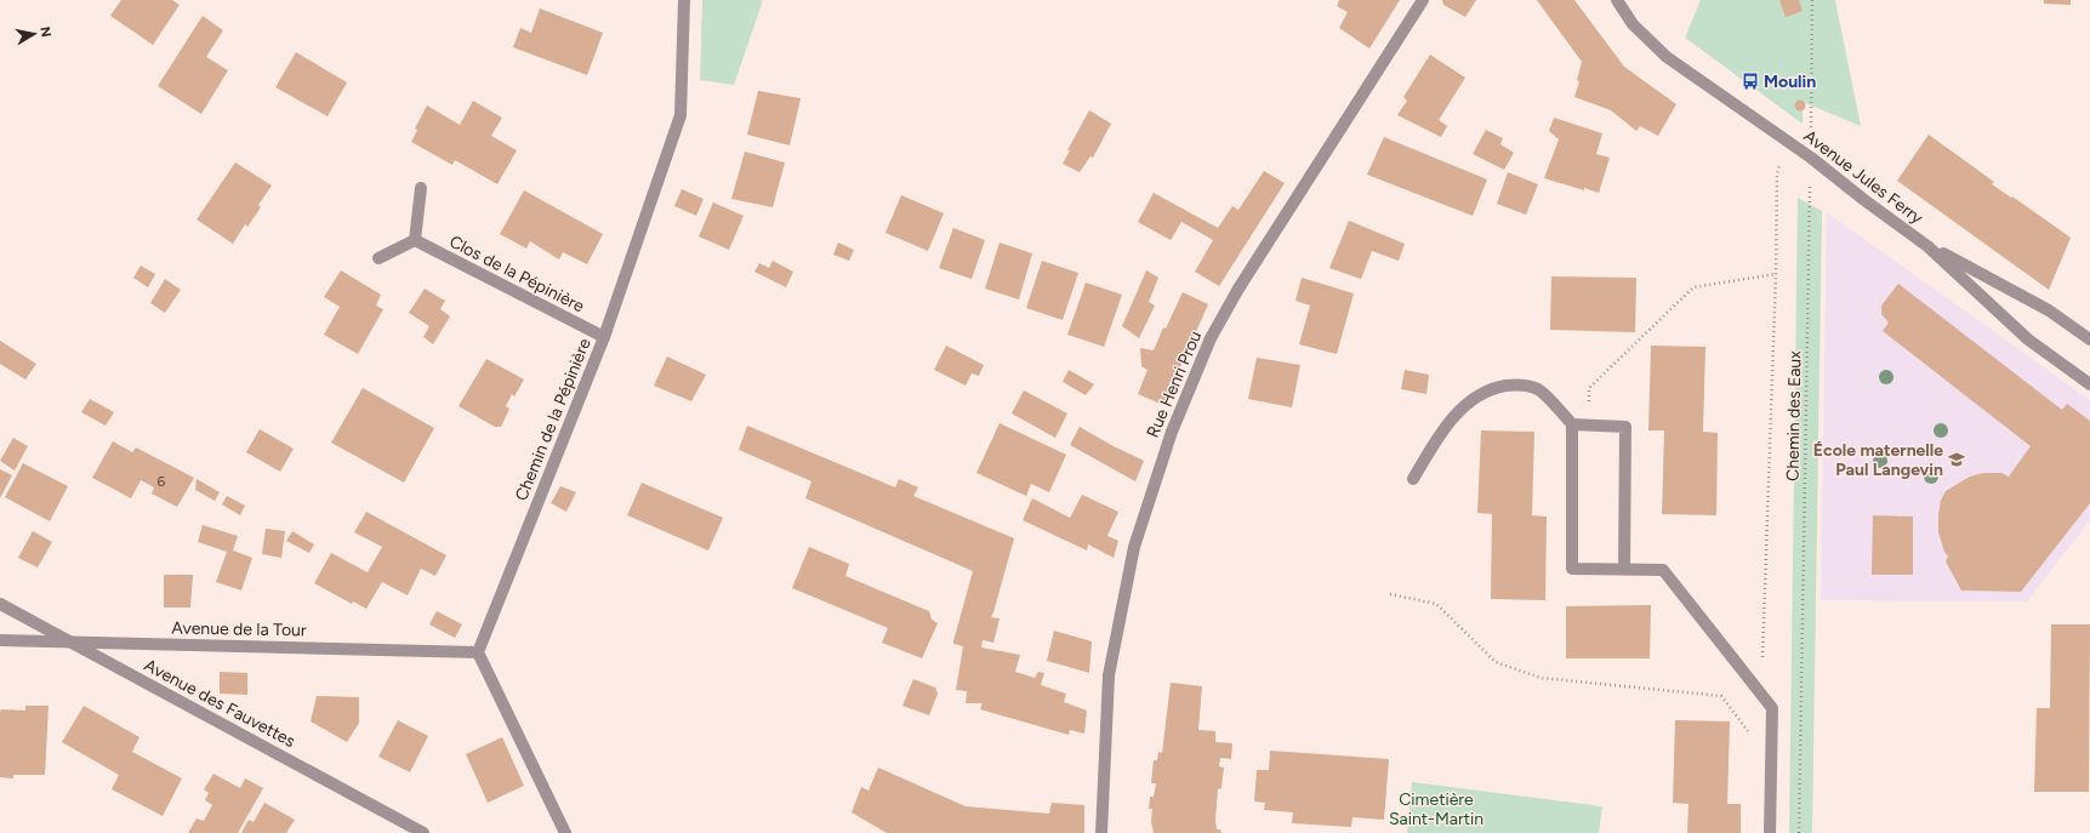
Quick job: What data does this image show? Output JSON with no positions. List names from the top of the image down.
{
  "streets": {
    "street": [
      "Avenue Jules Ferry",
      "Clos de la Pépinière",
      "Rue Henri Prou",
      "Chemin de la Pépinière",
      "Avenue de la Tour",
      "Avenue des Fauvettes"
    ],
    "path": ["Chemin des Eaux"]
  },
  "crossings": [
    ["Avenue Jules Ferry", "Chemin des Eaux"],
    ["Clos de la Pépinière", "Chemin de la Pépinière"],
    ["Chemin de la Pépinière", "Avenue de la Tour"],
    ["Avenue de la Tour", "Avenue des Fauvettes"]
  ],
  "parks": ["Cimetière Saint-Martin"],
  "places": {
    "bus stop": ["Moulin"],
    "school or university": ["École maternelle Paul Langevin"]
  },
  "house_numbers": ["6"],
  "north": "right"
}
